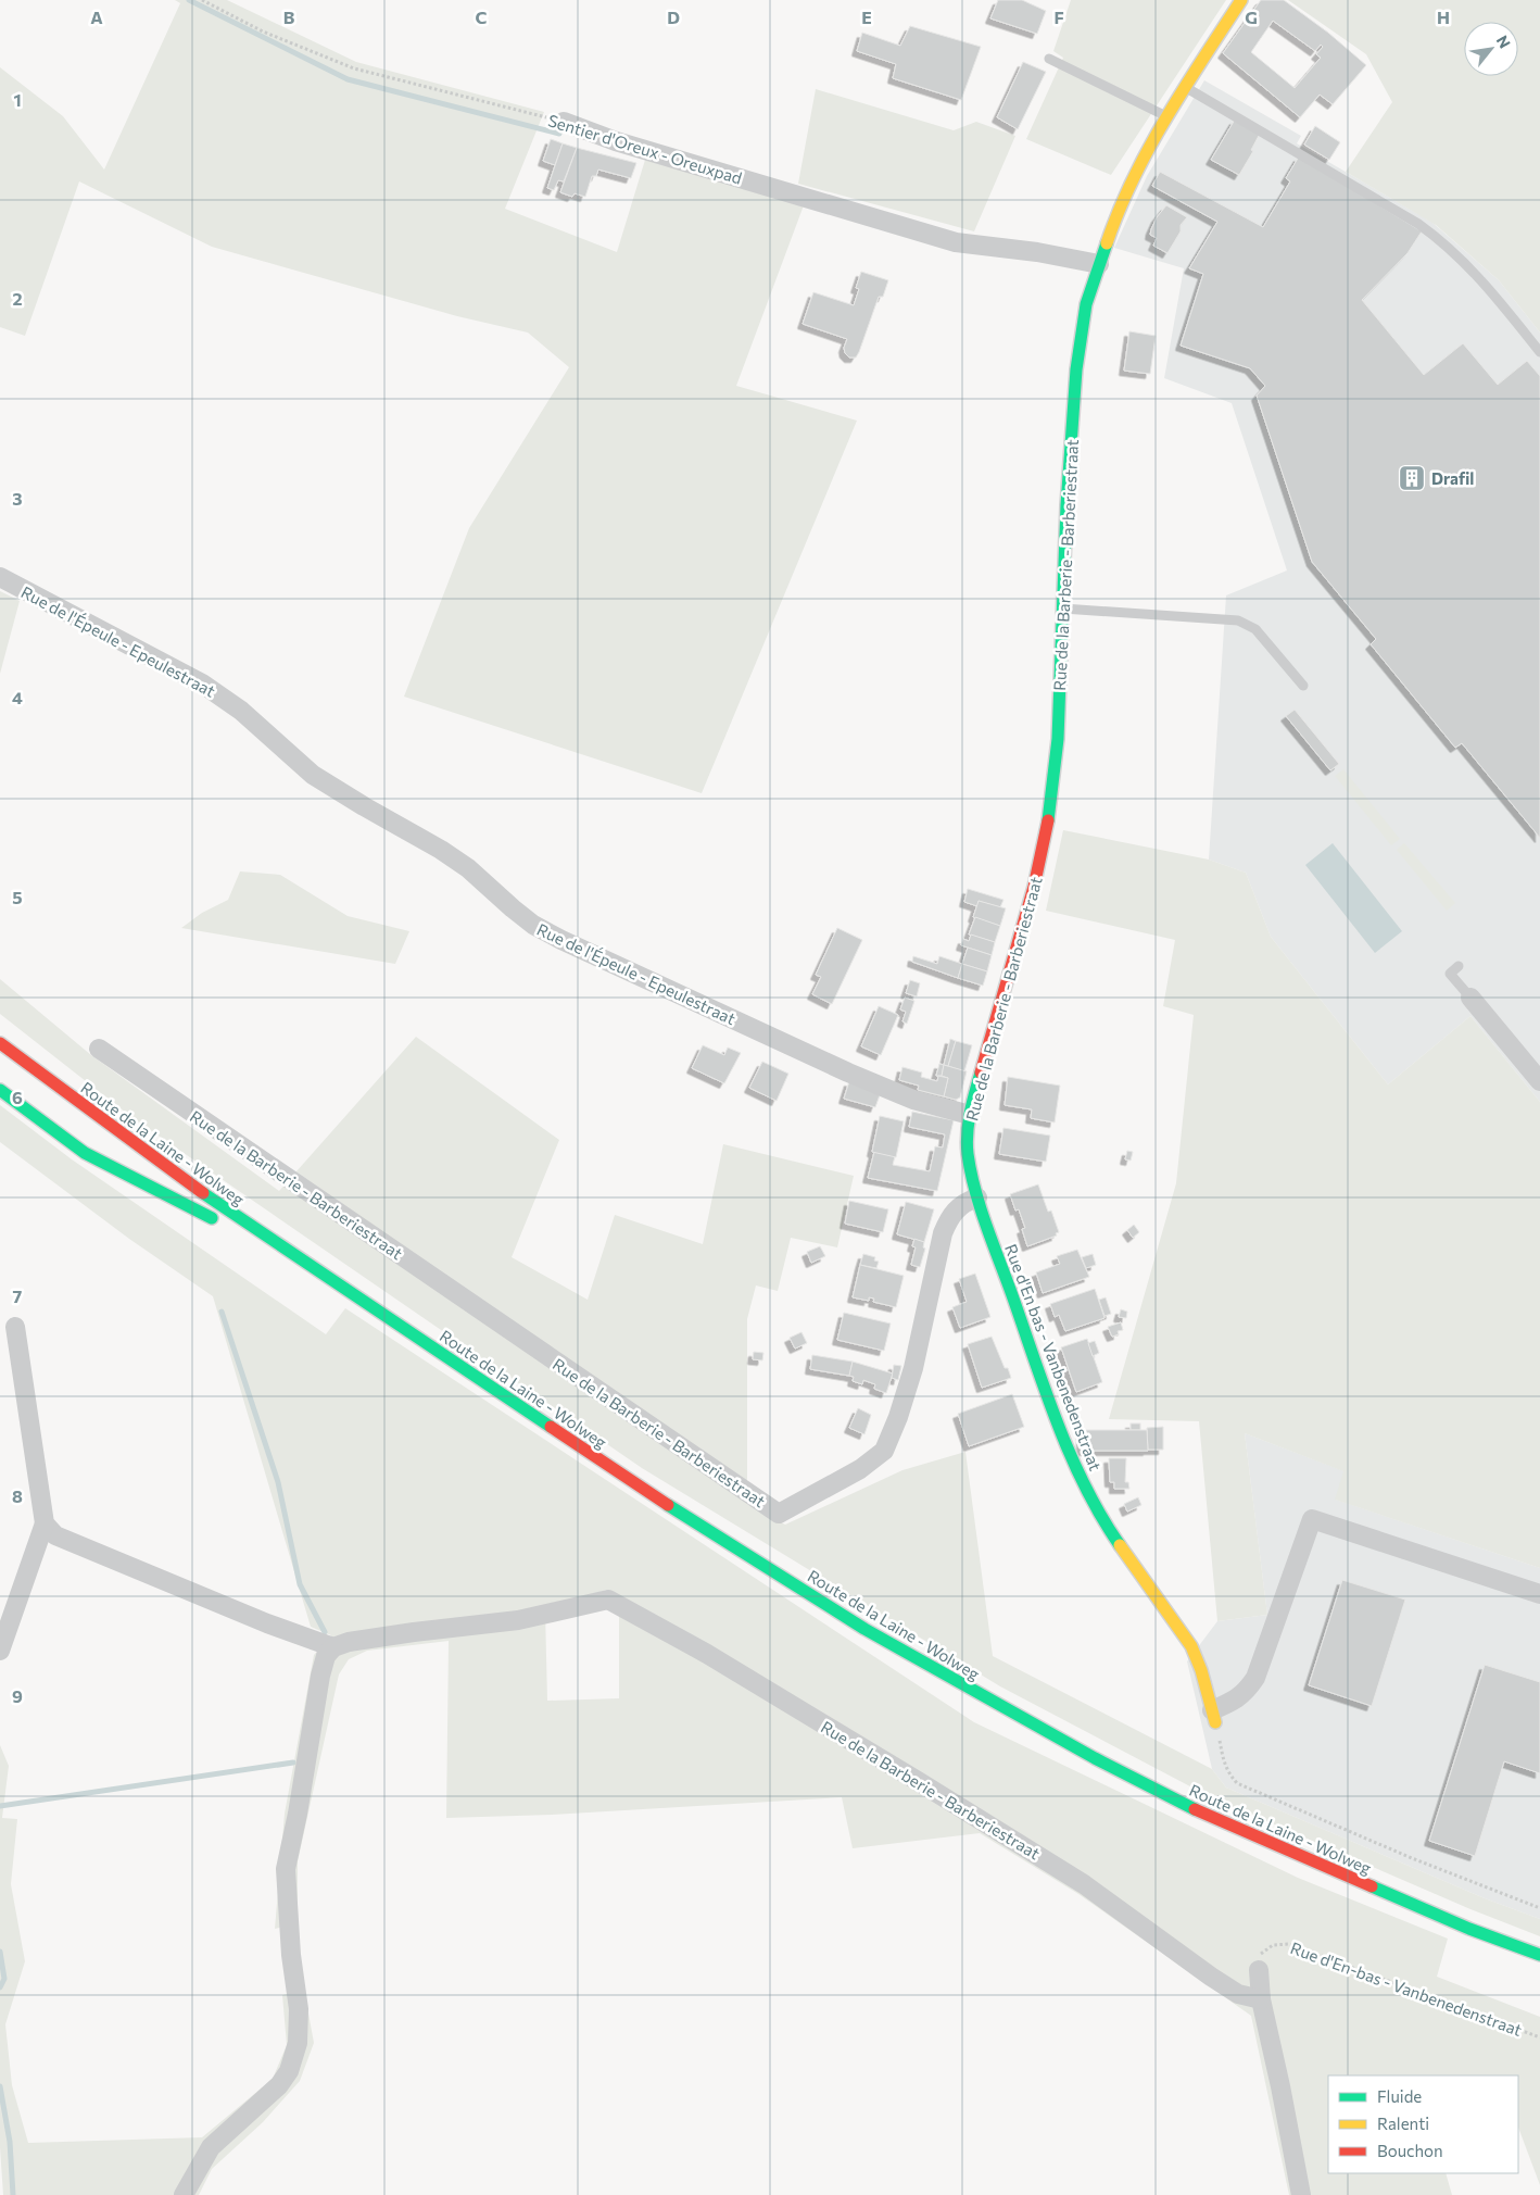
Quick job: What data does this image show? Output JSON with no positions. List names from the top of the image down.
{
  "streets": {
    "main road": ["Rue de la Barberie - Barberiestraat", "Route de la Laine - Wolweg", "Rue d'En bas - Vanbenedenstraat"],
    "street": ["Sentier d'Oreux - Oreuxpad", "Rue de l'Épeule - Epeulestraat"],
    "path": ["Rue d'En-bas - Vanbenedenstraat"]
  },
  "crossings": [
    ["Sentier d'Oreux - Oreuxpad", "Rue de la Barberie - Barberiestraat"],
    ["Rue de la Barberie - Barberiestraat", "Rue de l'Épeule - Epeulestraat"],
    ["Rue de la Barberie - Barberiestraat", "Rue d'En bas - Vanbenedenstraat"]
  ],
  "places": {
    "building": ["Drafil"]
  },
  "legend": ["Fluide", "Ralenti", "Bouchon"],
  "north": "top right",
  "grid": {
    "columns": [
      "A",
      "B",
      "C",
      "D",
      "E",
      "F",
      "G",
      "H"
    ],
    "rows": [
      "1",
      "2",
      "3",
      "4",
      "5",
      "6",
      "7",
      "8",
      "9"
    ]
  }
}
